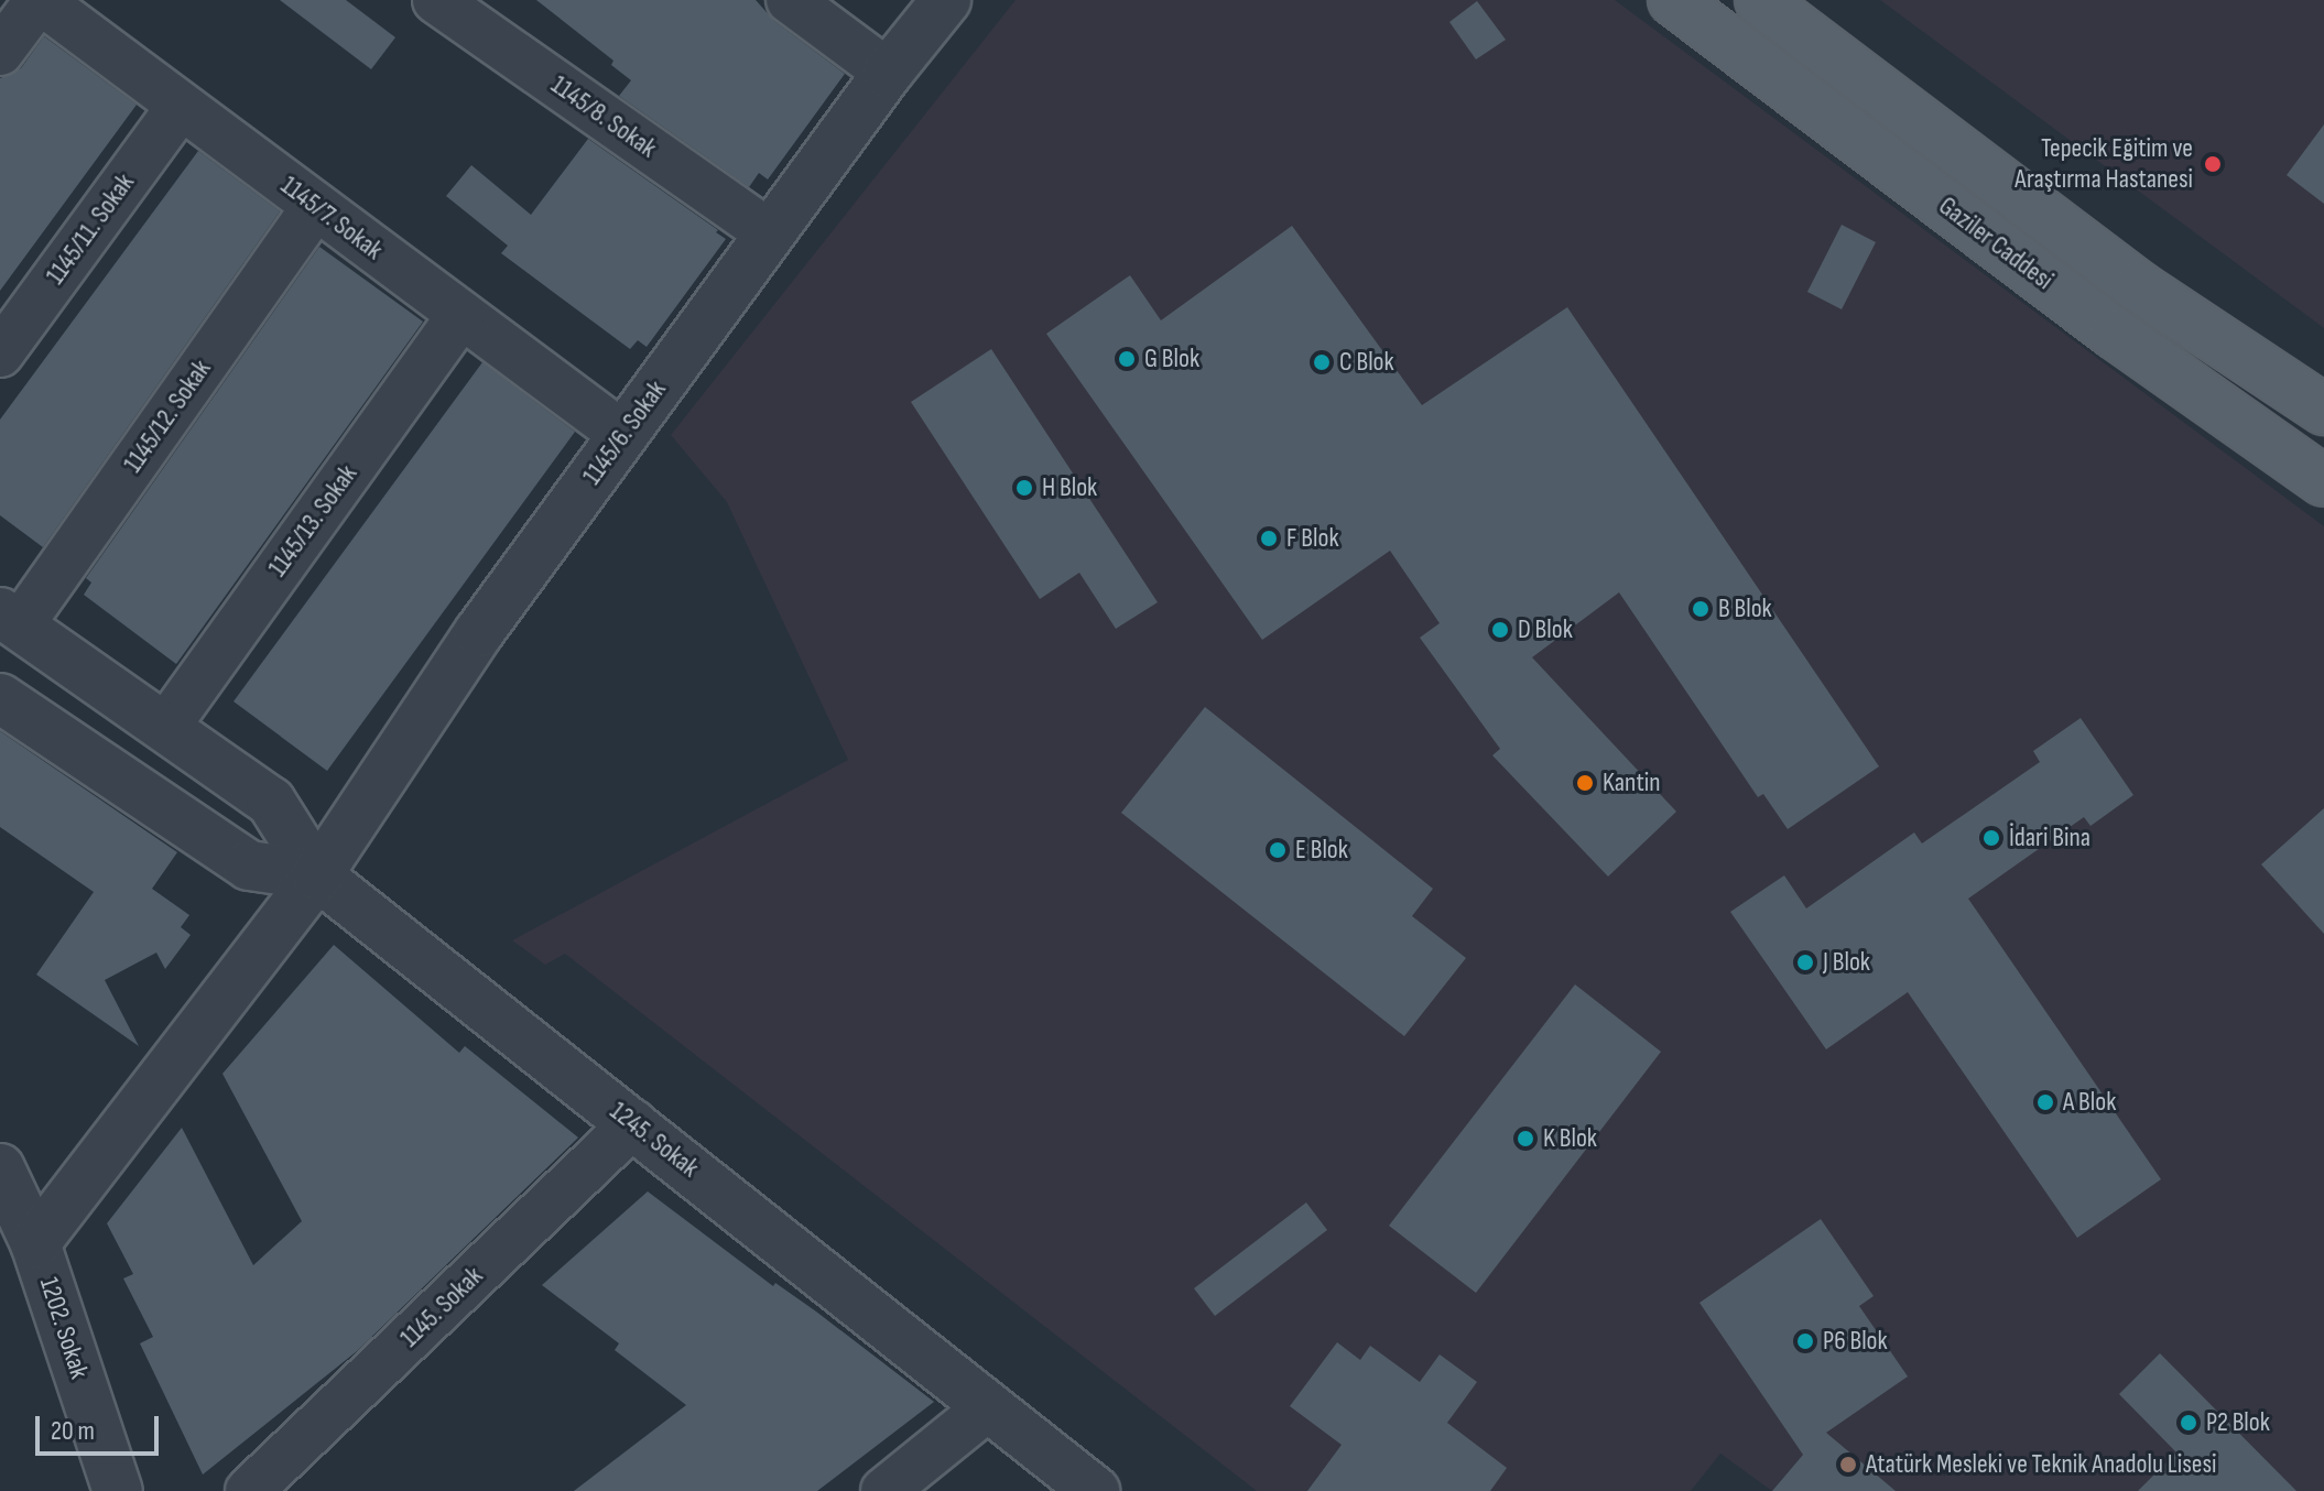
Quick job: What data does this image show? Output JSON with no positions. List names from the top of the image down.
{
  "streets": {
    "main road": ["Gaziler Caddesi"],
    "street": [
      "1145/8. Sokak",
      "1145/7. Sokak",
      "1145/11. Sokak",
      "1145/12. Sokak",
      "1145/6. Sokak",
      "1145/13. Sokak",
      "1245. Sokak",
      "1145. Sokak",
      "1202. Sokak"
    ]
  },
  "crossings": [
    ["1145/8. Sokak", "1145/6. Sokak"],
    ["1145/7. Sokak", "1145/11. Sokak"],
    ["1145/7. Sokak", "1145/12. Sokak"],
    ["1145/7. Sokak", "1145/6. Sokak"],
    ["1145/7. Sokak", "1145/13. Sokak"],
    ["1145/6. Sokak", "1245. Sokak"],
    ["1145/6. Sokak", "1202. Sokak"],
    ["1245. Sokak", "1145. Sokak"]
  ],
  "places": [
    "Tepecik Eğitim ve Araştırma Hastanesi",
    "G Blok",
    "C Blok",
    "H Blok",
    "F Blok",
    "B Blok",
    "D Blok",
    "Kantin",
    "İdari Bina",
    "E Blok",
    "J Blok",
    "A Blok",
    "K Blok",
    "P6 Blok",
    "P2 Blok",
    "Atatürk Mesleki ve Teknik Anadolu Lisesi"
  ],
  "scale_bar": "20 m"
}
